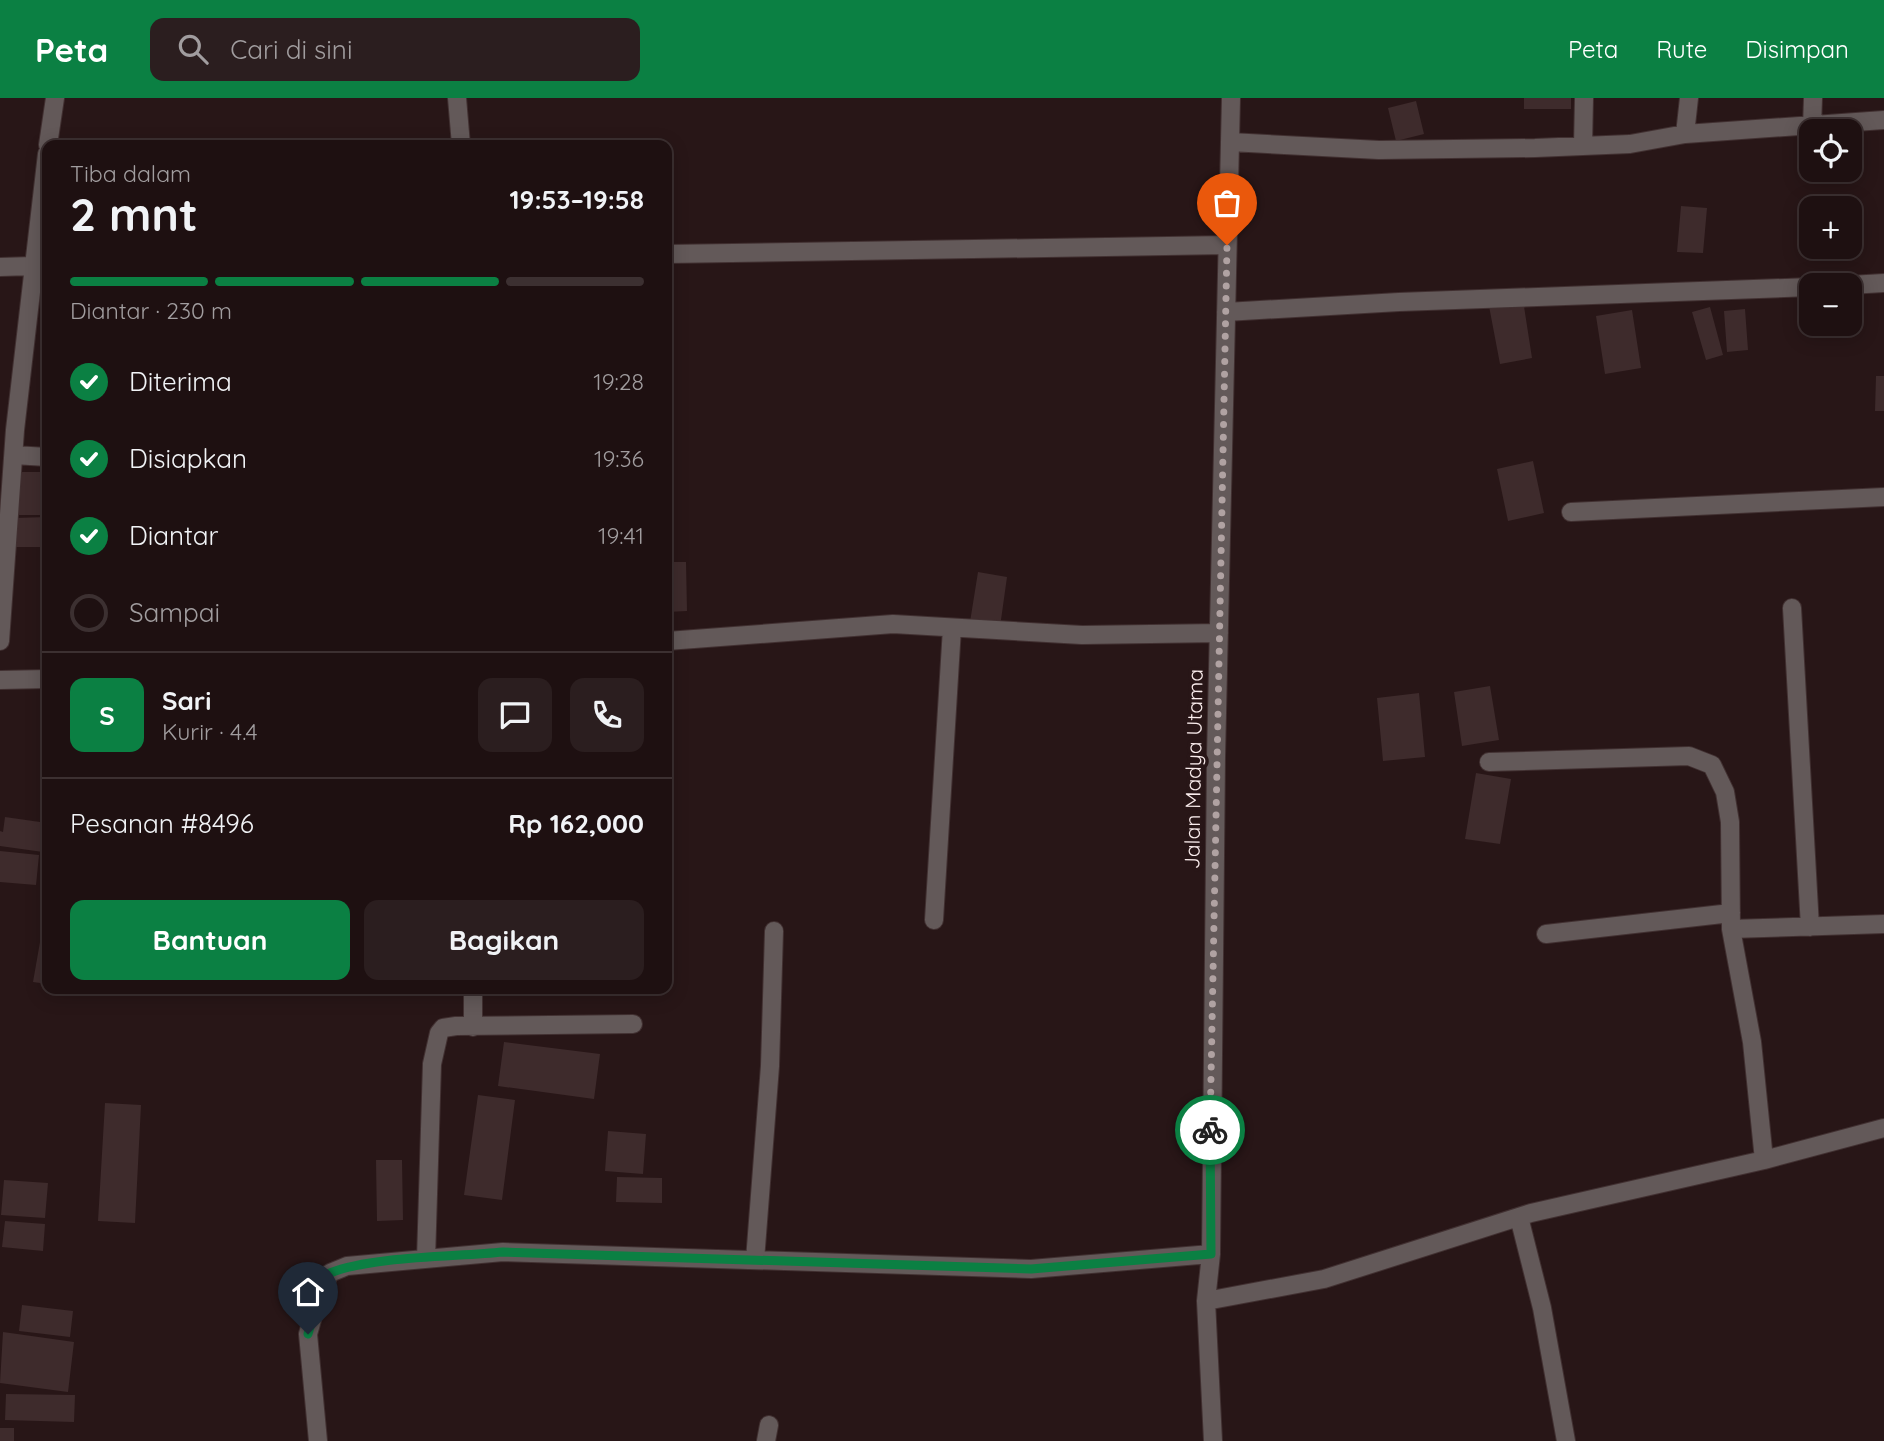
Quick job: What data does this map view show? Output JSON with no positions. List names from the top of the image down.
{
  "streets": {
    "street": ["Jalan Madya Utama"]
  },
  "page": {
    "header": "Peta",
    "search": "Cari di sini",
    "nav": ["Peta", "Rute", "Disimpan"],
    "map_buttons": ["+", "−"],
    "heading": ["2 mnt", "Tiba dalam", "19:53–19:58"],
    "panel": [
      "Sari",
      "Kurir · 4.4",
      "Pesanan #8496",
      "Rp 162,000"
    ],
    "bar": "Diantar · 230 m",
    "list": [
      ["Diterima", "19:28"],
      ["Disiapkan", "19:36"],
      ["Diantar", "19:41"],
      "Sampai"
    ],
    "round": "S",
    "buttons": ["Bantuan", "Bagikan"]
  }
}
